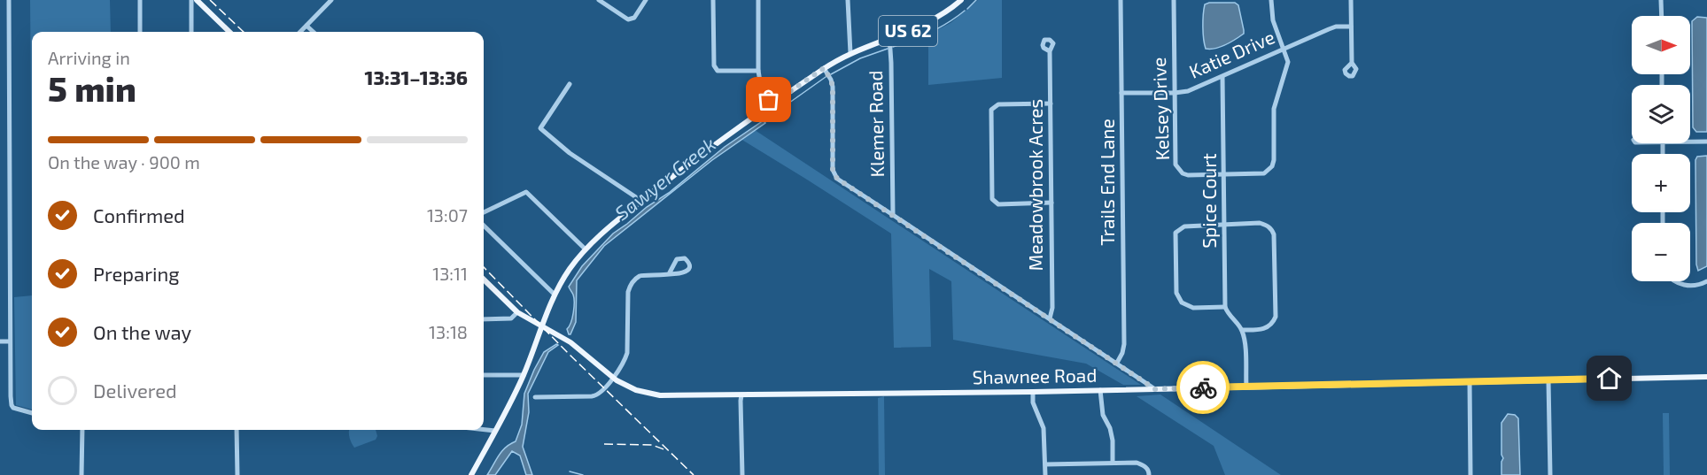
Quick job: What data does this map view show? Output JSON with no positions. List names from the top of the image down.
{
  "streets": {
    "main road": ["US 62", "Shawnee Road"],
    "street": [
      "Katie Drive",
      "Kelsey Drive",
      "Klemer Road",
      "Trails End Lane",
      "Meadowbrook Acres",
      "Spice Court"
    ]
  },
  "crossings": [
    ["US 62", "Klemer Road"],
    ["US 62", "Shawnee Road"],
    ["Katie Drive", "Kelsey Drive"],
    ["Katie Drive", "Trails End Lane"],
    ["Katie Drive", "Spice Court"],
    ["Kelsey Drive", "Spice Court"]
  ],
  "water": ["Sawyer Creek"],
  "north": "right",
  "page": {
    "map_buttons": ["+", "−"],
    "heading": ["5 min", "Arriving in", "13:31–13:36"],
    "bar": "On the way · 900 m",
    "list": [
      ["Confirmed", "13:07"],
      ["Preparing", "13:11"],
      ["On the way", "13:18"],
      "Delivered"
    ]
  }
}
